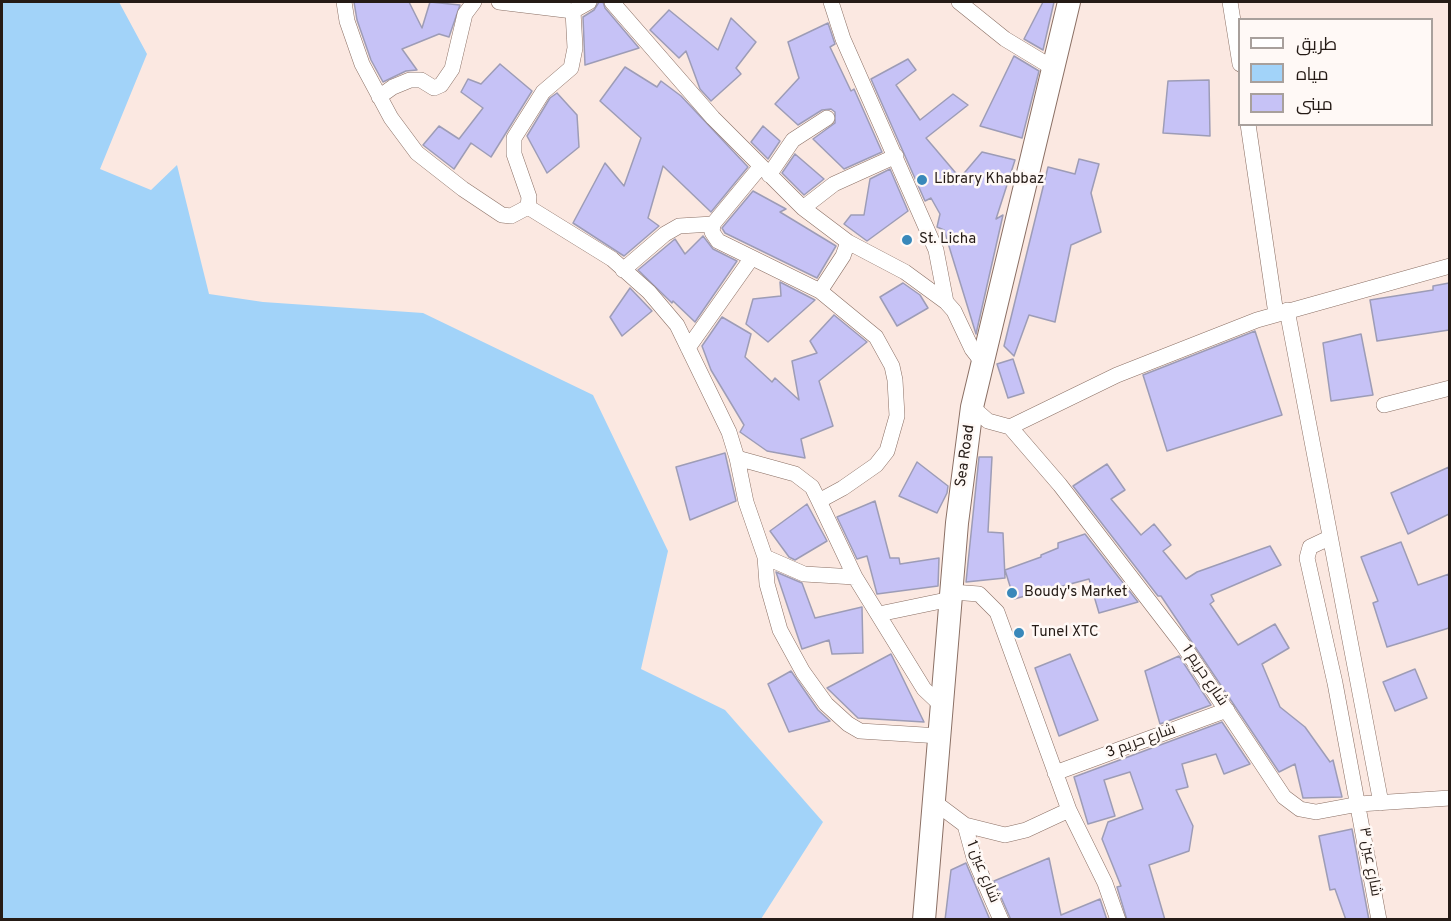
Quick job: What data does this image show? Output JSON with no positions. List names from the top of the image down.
{
  "streets": {
    "main road": ["Sea Road"],
    "street": [
      "شارع حريم 1",
      "شارع حريم 3",
      "شارع عين ٣",
      "شارع عين 1"
    ]
  },
  "crossings": [
    ["شارع حريم 1", "شارع حريم 3"],
    ["شارع حريم 1", "شارع عين ٣"]
  ],
  "places": [
    "Library Khabbaz",
    "St. Licha",
    "Boudy's Market",
    "Tunel XTC"
  ],
  "legend": ["طريق", "مياه", "مبنى"]
}
